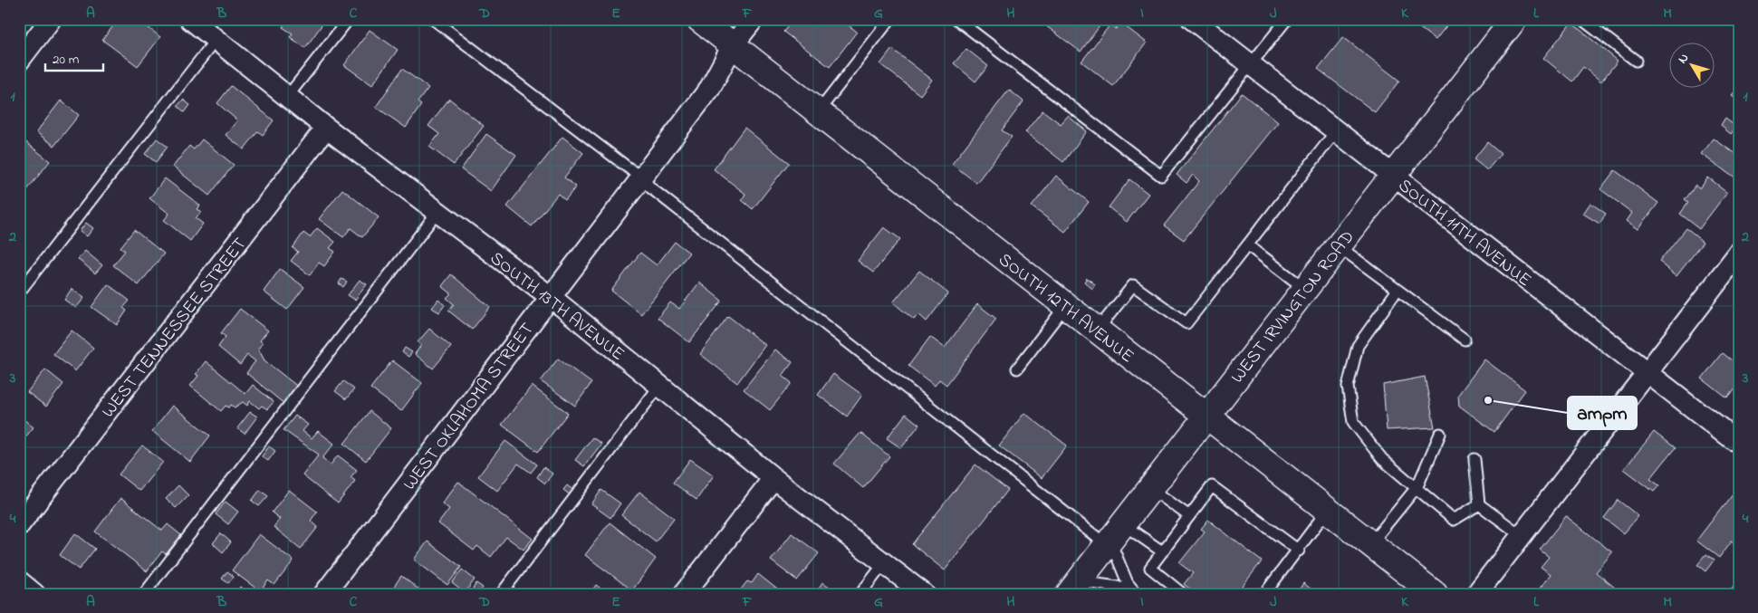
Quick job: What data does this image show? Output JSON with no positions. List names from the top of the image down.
{
  "streets": {
    "main road": ["WEST IRVINGTON ROAD", "SOUTH 12TH AVENUE"],
    "street": [
      "SOUTH 11TH AVENUE",
      "SOUTH 13TH AVENUE",
      "WEST TENNESSEE STREET",
      "WEST OKLAHOMA STREET"
    ]
  },
  "crossings": [
    ["SOUTH 11TH AVENUE", "WEST IRVINGTON ROAD"],
    ["SOUTH 13TH AVENUE", "WEST TENNESSEE STREET"],
    ["SOUTH 13TH AVENUE", "WEST OKLAHOMA STREET"],
    ["WEST IRVINGTON ROAD", "SOUTH 12TH AVENUE"],
    ["SOUTH 12TH AVENUE", "WEST OKLAHOMA STREET"]
  ],
  "places": ["ampm"],
  "scale_bar": "20 m",
  "north": "top left",
  "grid": {
    "columns": [
      "A",
      "B",
      "C",
      "D",
      "E",
      "F",
      "G",
      "H",
      "I",
      "J",
      "K",
      "L",
      "M"
    ],
    "rows": [
      "1",
      "2",
      "3",
      "4"
    ]
  }
}
